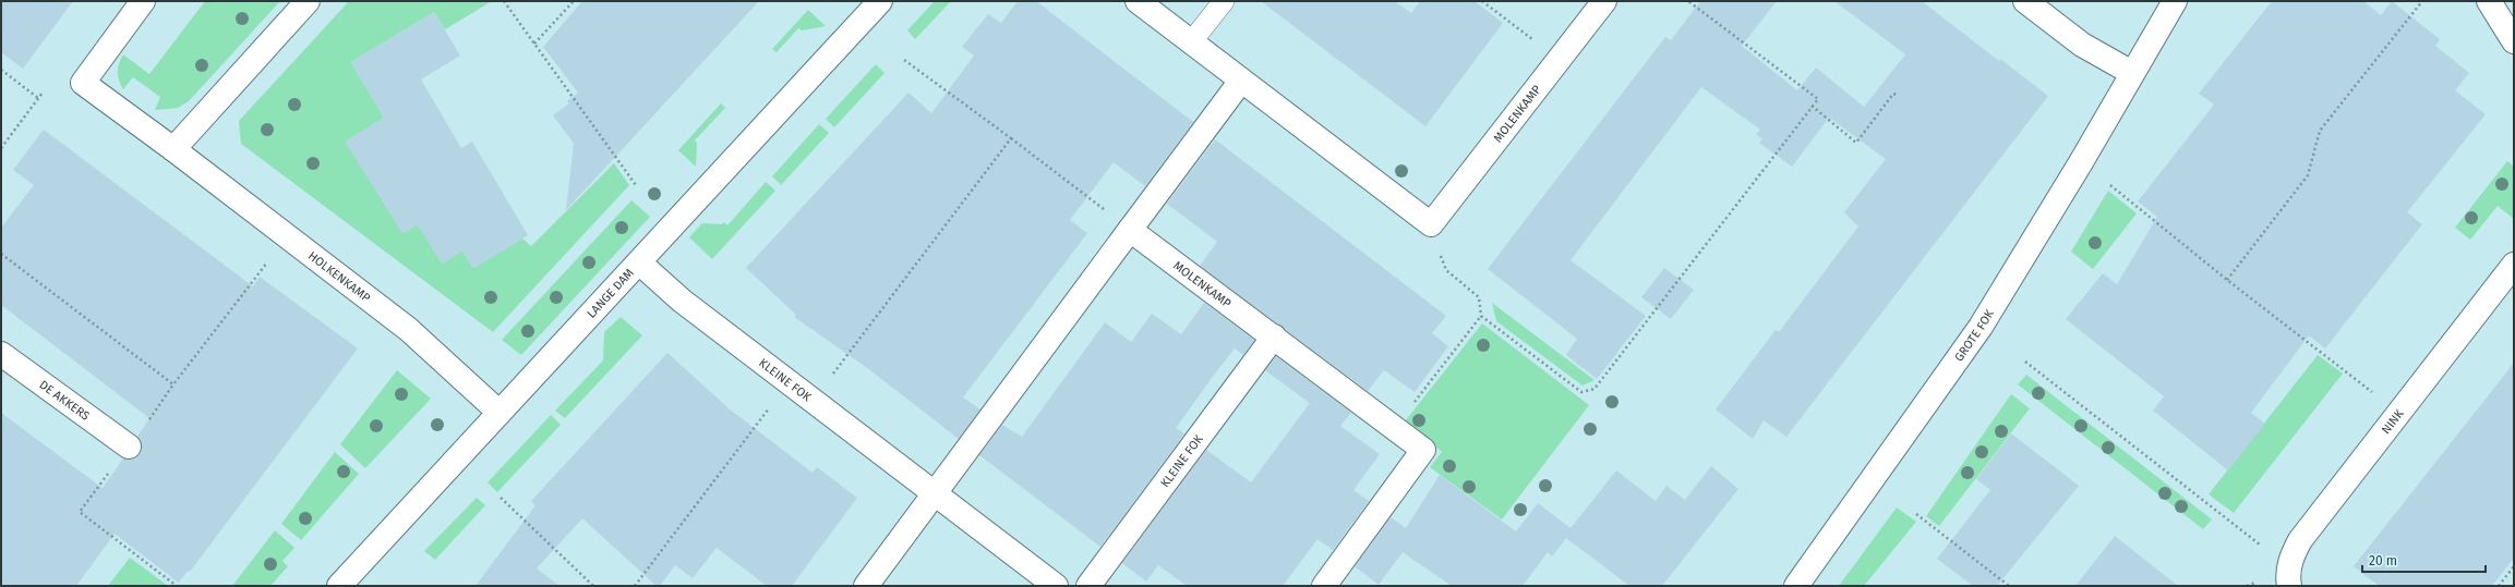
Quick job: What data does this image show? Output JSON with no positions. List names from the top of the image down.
{
  "streets": {
    "street": [
      "MOLENKAMP",
      "HOLKENKAMP",
      "LANGE DAM",
      "GROTE FOK",
      "KLEINE FOK",
      "DE AKKERS",
      "NINK"
    ]
  },
  "crossings": [
    ["MOLENKAMP", "KLEINE FOK"],
    ["HOLKENKAMP", "LANGE DAM"],
    ["LANGE DAM", "KLEINE FOK"]
  ],
  "scale_bar": "20 m"
}
